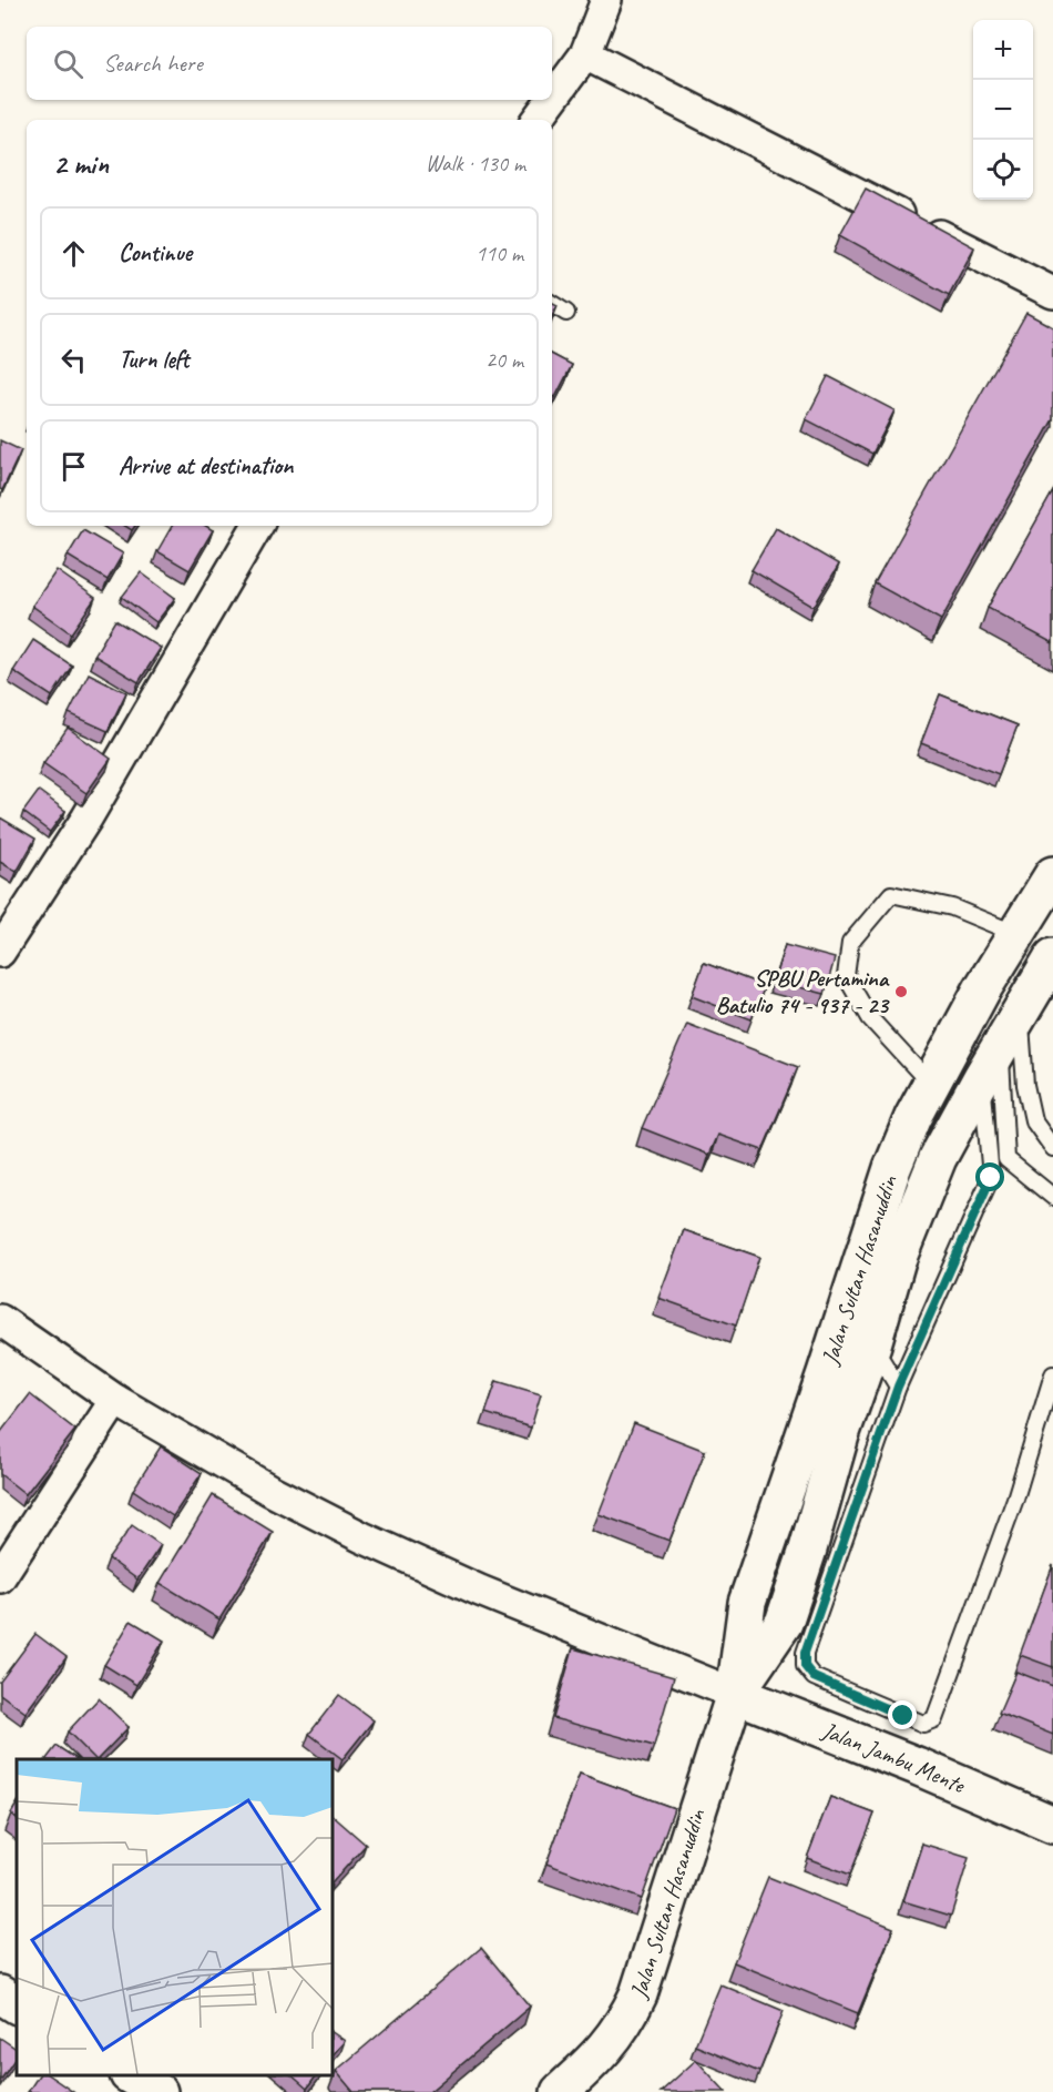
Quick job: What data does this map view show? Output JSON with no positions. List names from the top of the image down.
{
  "streets": {
    "main road": ["Jalan Sultan Hasanuddin", "Jalan Jambu Mente"]
  },
  "crossings": [
    ["Jalan Sultan Hasanuddin", "Jalan Jambu Mente"]
  ],
  "places": ["SPBU Pertamina Batulio 74 - 937 - 23"],
  "page": {
    "map_buttons": ["+", "−"],
    "search": "Search here",
    "heading": ["2 min", "Walk · 130 m"],
    "list": [
      ["Continue", "110 m"],
      ["Turn left", "20 m"],
      "Arrive at destination"
    ]
  }
}
